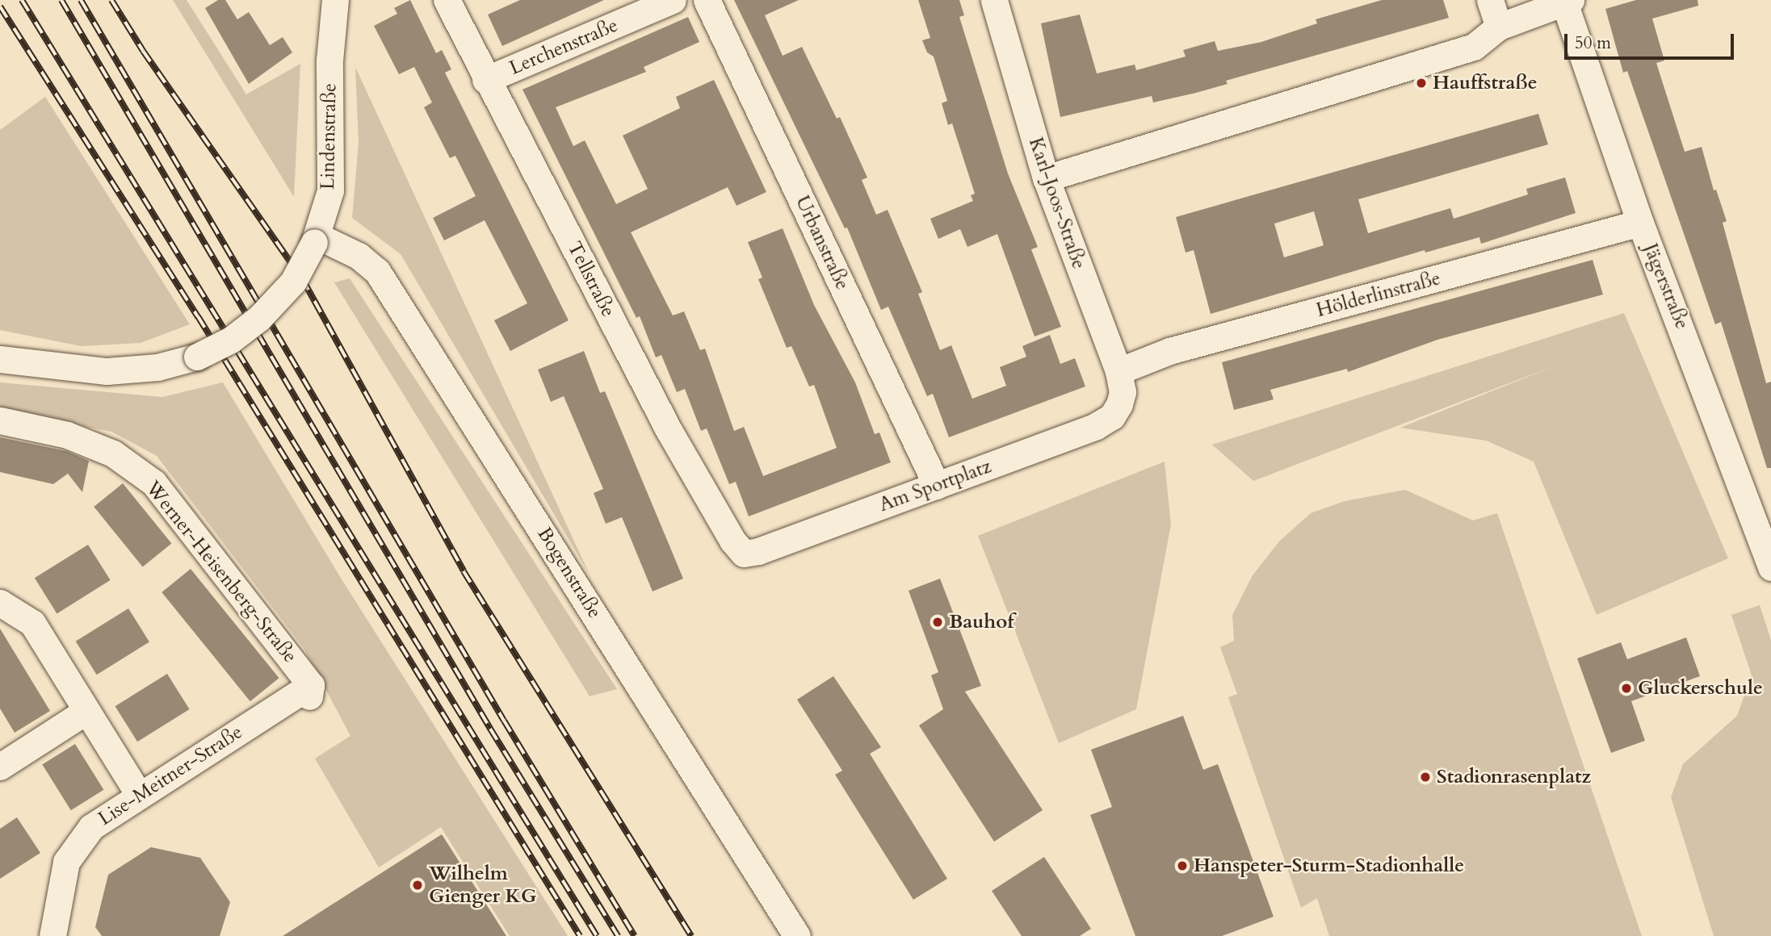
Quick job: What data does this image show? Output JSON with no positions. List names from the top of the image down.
{
  "streets": {
    "street": [
      "Lerchenstraße",
      "Lindenstraße",
      "Karl-Joos-Straße",
      "Urbanstraße",
      "Tellstraße",
      "Jägerstraße",
      "Hölderlinstraße",
      "Am Sportplatz",
      "Werner-Heisenberg-Straße",
      "Bogenstraße",
      "Lise-Meitner-Straße"
    ]
  },
  "crossings": [
    ["Lerchenstraße", "Tellstraße"],
    ["Lindenstraße", "Bogenstraße"],
    ["Karl-Joos-Straße", "Hölderlinstraße"],
    ["Karl-Joos-Straße", "Am Sportplatz"],
    ["Urbanstraße", "Am Sportplatz"],
    ["Tellstraße", "Am Sportplatz"],
    ["Jägerstraße", "Hölderlinstraße"],
    ["Werner-Heisenberg-Straße", "Lise-Meitner-Straße"]
  ],
  "places": [
    "Hauffstraße",
    "Bauhof",
    "Gluckerschule",
    "Stadionrasenplatz",
    "Hanspeter-Sturm-Stadionhalle",
    "Wilhelm Gienger KG"
  ],
  "scale_bar": "50 m"
}
